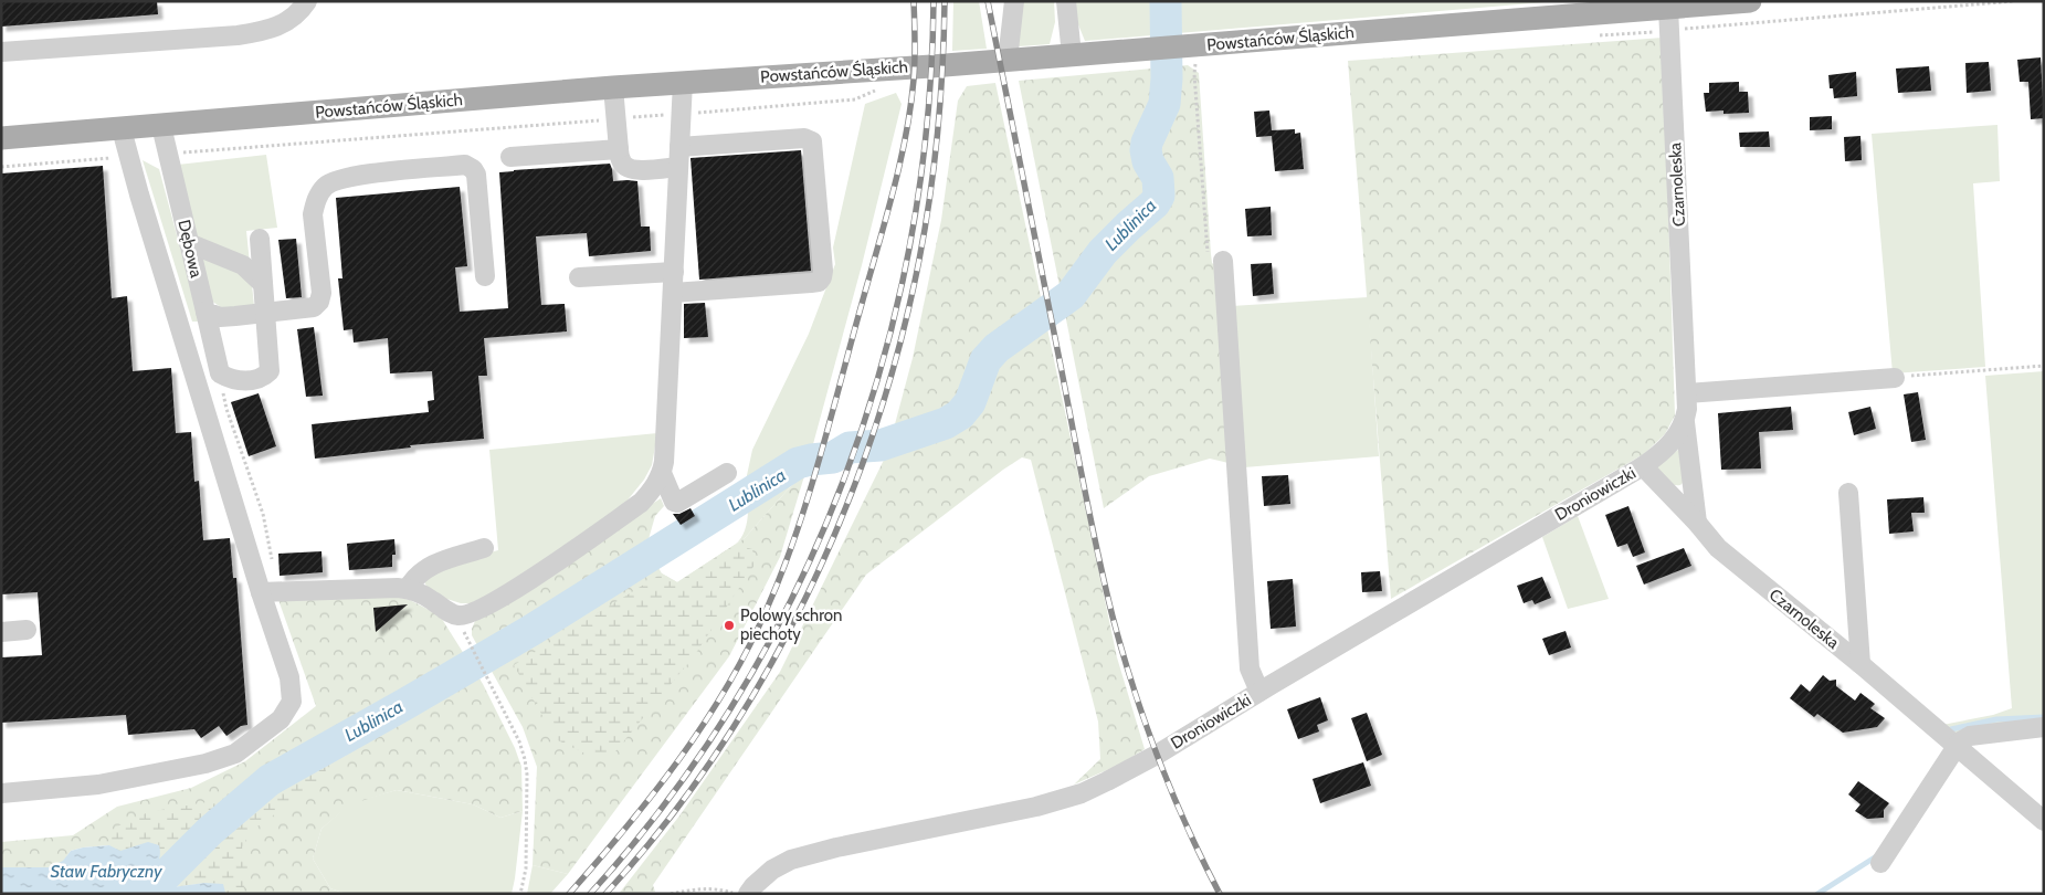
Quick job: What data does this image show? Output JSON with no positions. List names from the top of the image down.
{
  "streets": {
    "main road": ["Powstańców Śląskich"],
    "street": ["Czarnoleska", "Dębowa", "Droniowiczki"]
  },
  "crossings": [
    ["Powstańców Śląskich", "Czarnoleska"],
    ["Powstańców Śląskich", "Dębowa"],
    ["Czarnoleska", "Droniowiczki"]
  ],
  "water": ["Lublinica", "Staw Fabryczny"],
  "places": ["Polowy schron piechoty"]
}
